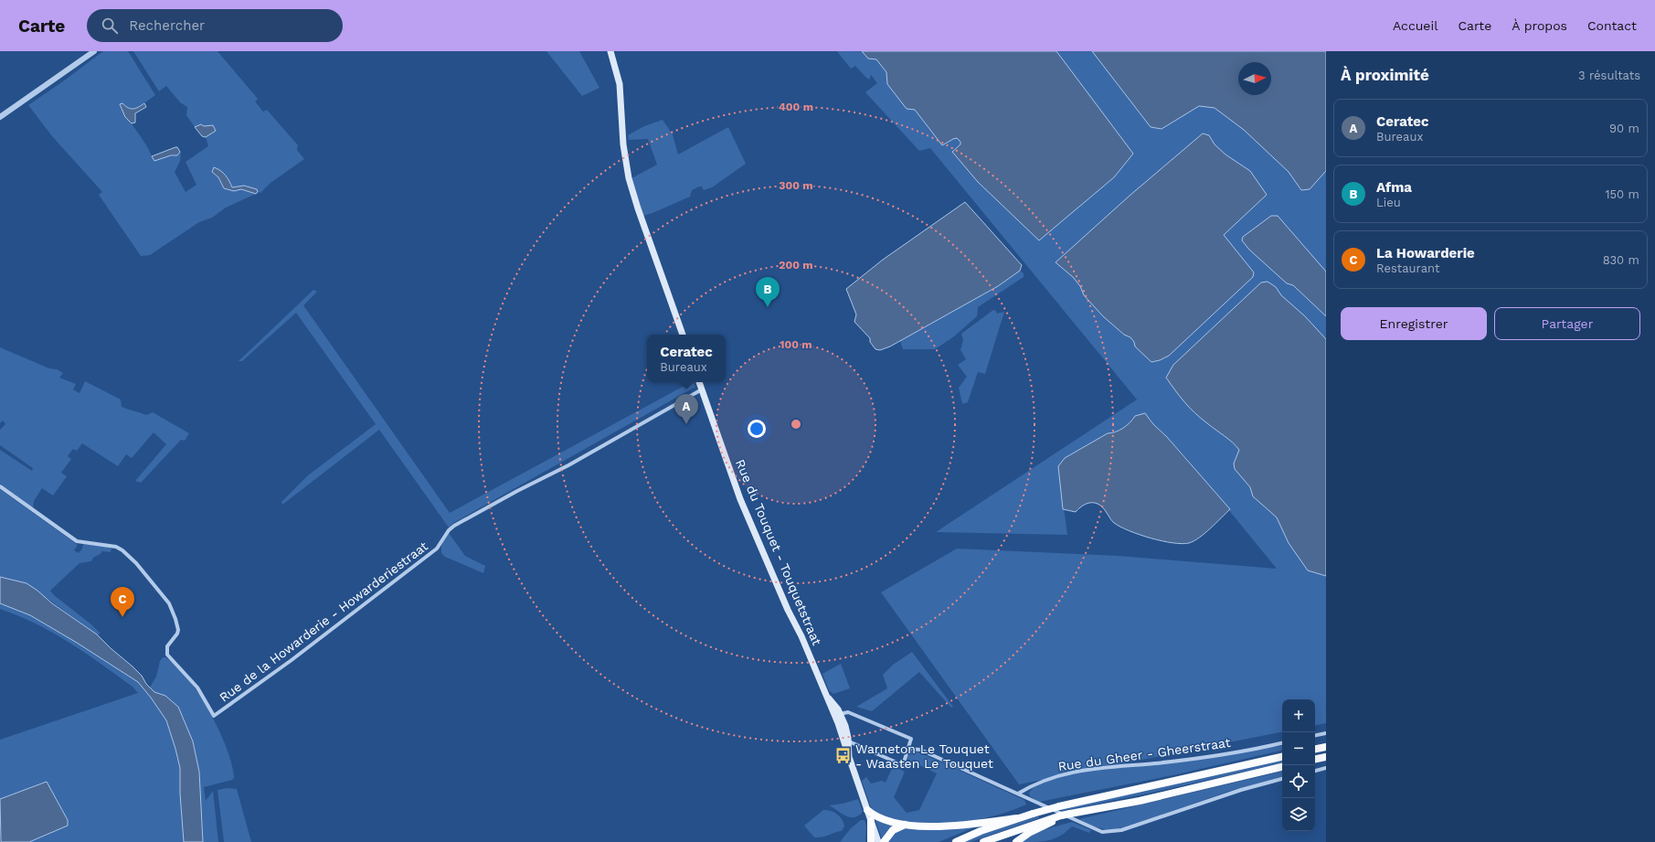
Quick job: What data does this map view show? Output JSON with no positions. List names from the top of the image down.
{
  "streets": {
    "main road": ["Rue du Touquet - Touquetstraat"],
    "street": ["Rue de la Howarderie - Howarderiestraat", "Rue du Gheer - Gheerstraat"]
  },
  "crossings": [
    ["Rue du Touquet - Touquetstraat", "Rue de la Howarderie - Howarderiestraat"]
  ],
  "places": {
    "bus stop": ["Warneton Le Touquet - Waasten Le Touquet"]
  },
  "north": "right",
  "page": {
    "header": "Carte",
    "search": "Rechercher",
    "nav": [
      "Accueil",
      "Carte",
      "À propos",
      "Contact"
    ],
    "heading": ["À proximité", "3 résultats"],
    "list": [
      {
        "mark": "A",
        "name": "Ceratec",
        "note": "Bureaux",
        "value": "90 m"
      },
      {
        "mark": "B",
        "name": "Afma",
        "note": "Lieu",
        "value": "150 m"
      },
      {
        "mark": "C",
        "name": "La Howarderie",
        "note": "Restaurant",
        "value": "830 m"
      }
    ],
    "pins": ["B", "A", "C"],
    "buttons": ["Enregistrer", "Partager"],
    "popup": ["Ceratec", "Bureaux"],
    "map_buttons": ["+", "−"]
  },
  "rings": [
    "400 m",
    "300 m",
    "200 m",
    "100 m"
  ]
}
